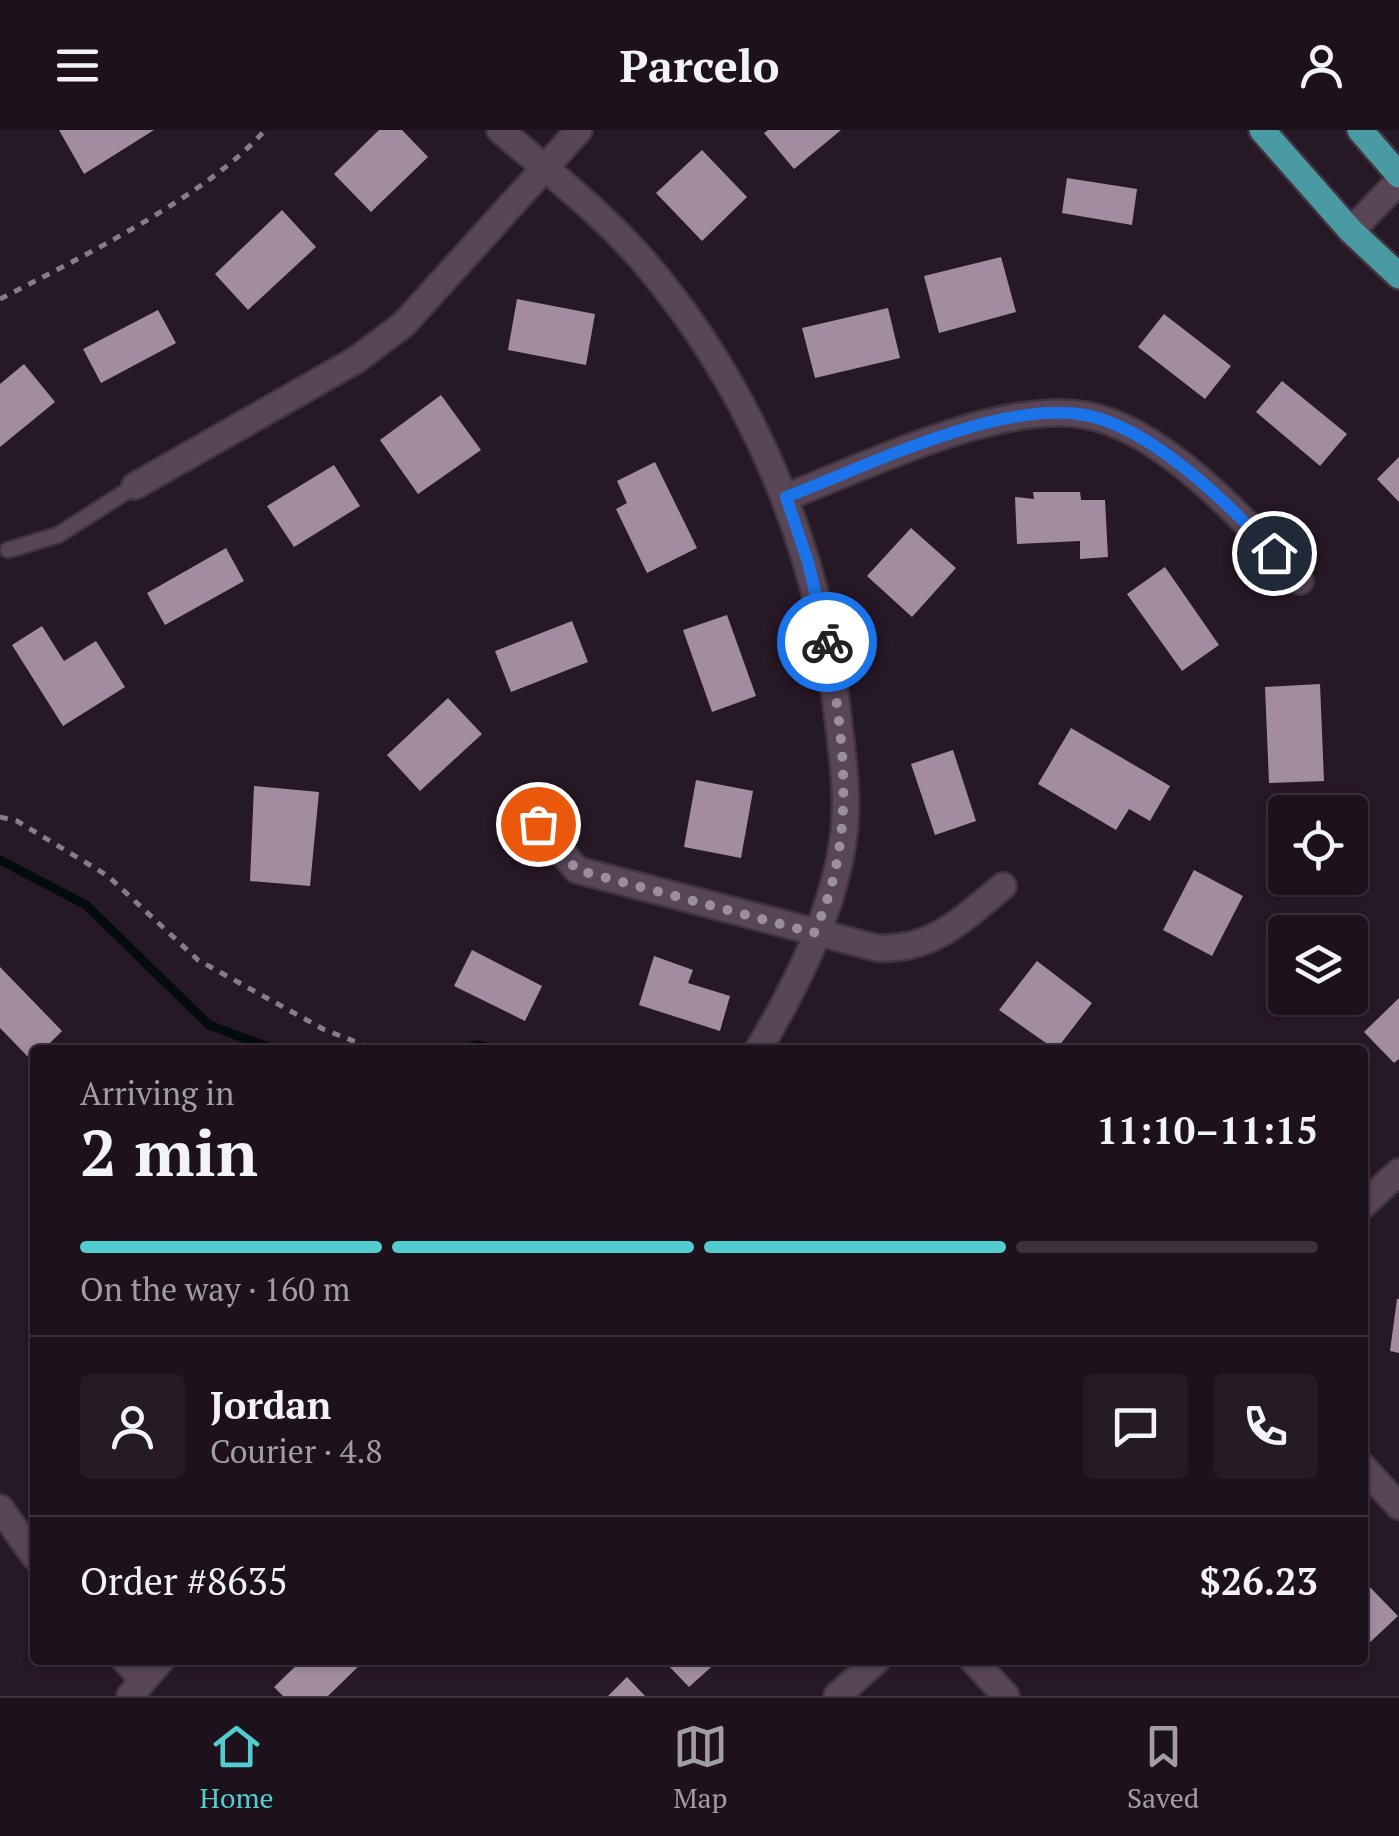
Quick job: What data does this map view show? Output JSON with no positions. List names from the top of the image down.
{
  "page": {
    "header": "Parcelo",
    "heading": ["2 min", "Arriving in", "11:10–11:15"],
    "panel": [
      "Jordan",
      "Courier · 4.8",
      "Order #8635",
      "$26.23"
    ],
    "bar": "On the way · 160 m",
    "tabs": ["Home", "Map", "Saved"]
  }
}
